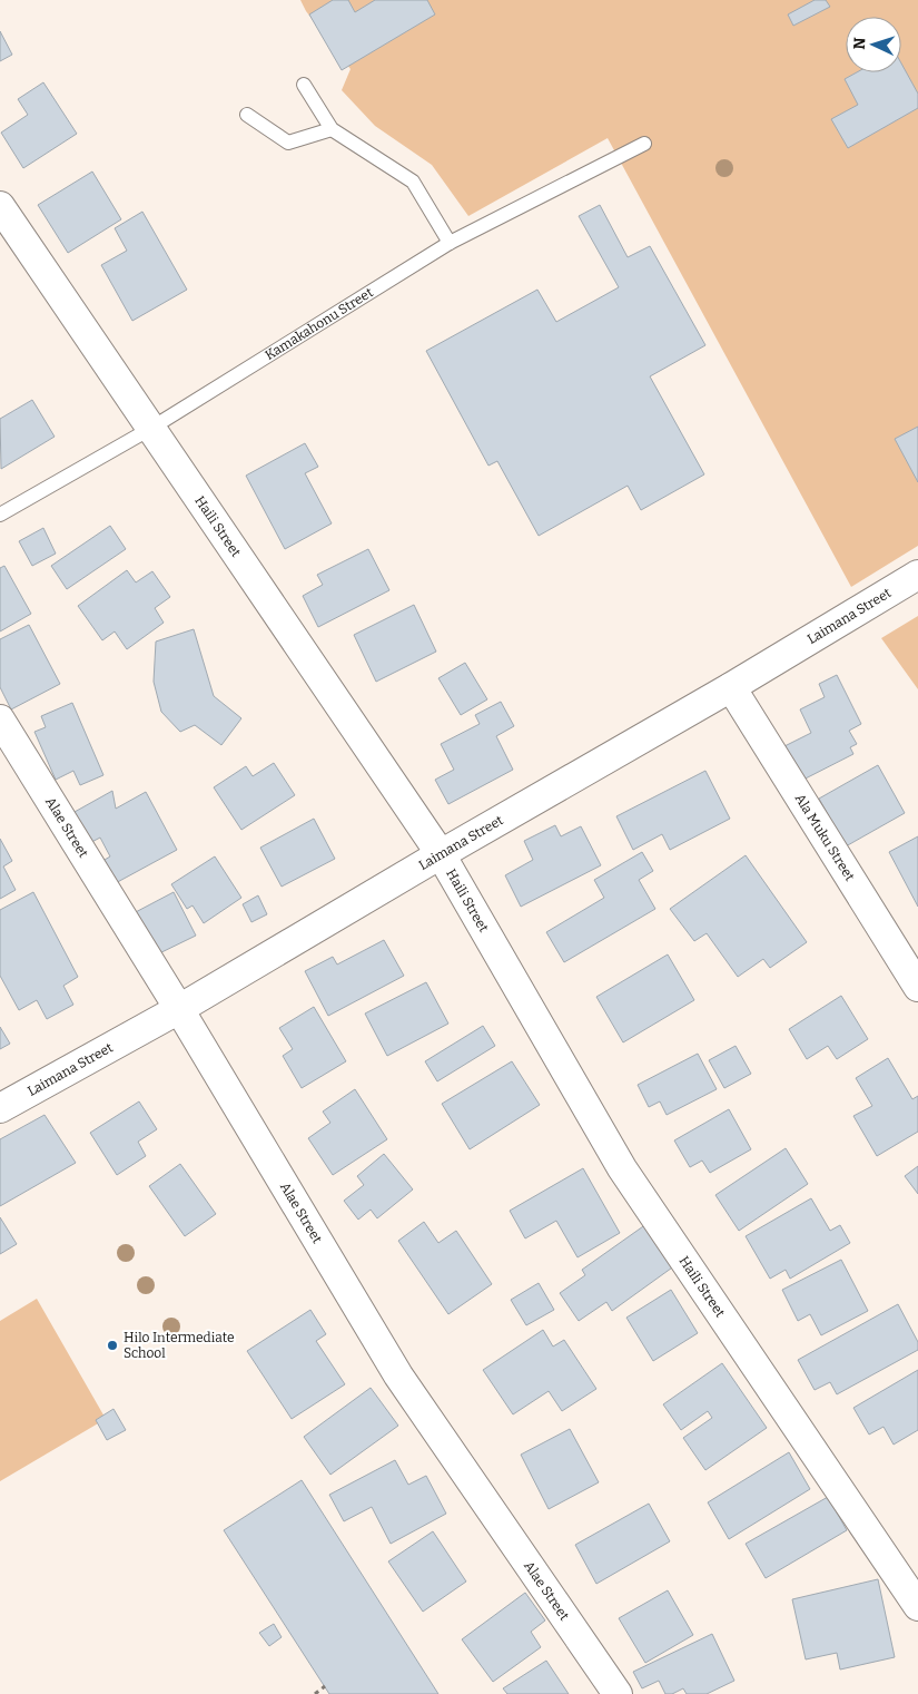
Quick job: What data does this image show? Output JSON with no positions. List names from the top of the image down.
{
  "streets": {
    "street": [
      "Haili Street",
      "Laimana Street",
      "Alae Street",
      "Ala Muku Street"
    ],
    "lane": ["Kamakahonu Street"]
  },
  "crossings": [
    ["Kamakahonu Street", "Haili Street"],
    ["Haili Street", "Laimana Street"],
    ["Laimana Street", "Alae Street"],
    ["Laimana Street", "Ala Muku Street"]
  ],
  "places": ["Hilo Intermediate School"],
  "north": "left"
}
